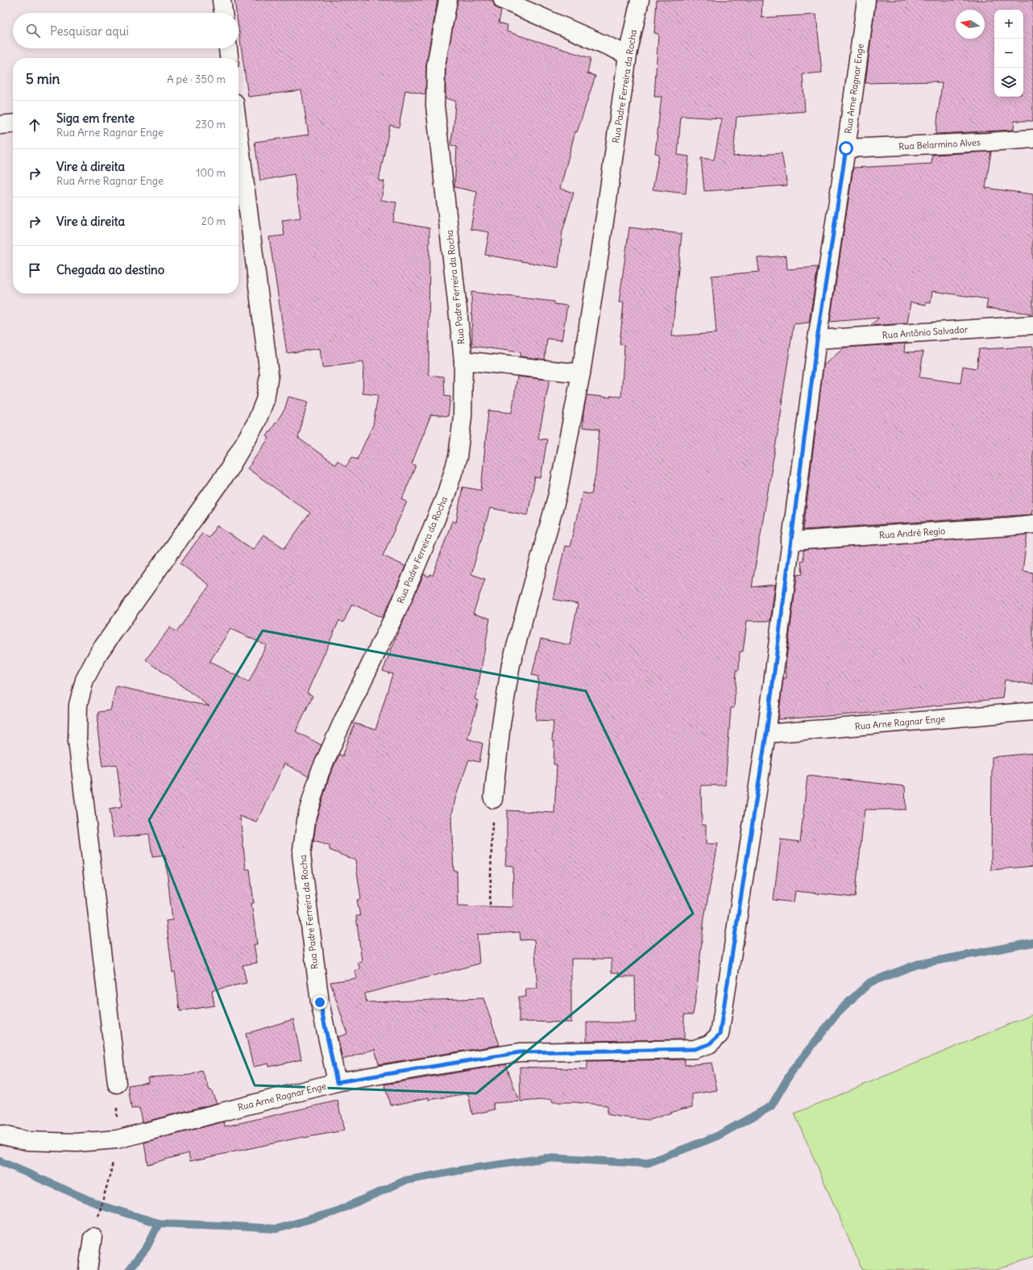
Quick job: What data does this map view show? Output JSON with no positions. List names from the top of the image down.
{
  "streets": {
    "street": [
      "Rua Padre Ferreira da Rocha",
      "Rua Arne Ragnar Enge",
      "Rua Belarmino Alves",
      "Rua Antônio Salvador",
      "Rua André Regio"
    ]
  },
  "crossings": [
    ["Rua Padre Ferreira da Rocha", "Rua Arne Ragnar Enge"],
    ["Rua Arne Ragnar Enge", "Rua Belarmino Alves"],
    ["Rua Arne Ragnar Enge", "Rua Antônio Salvador"],
    ["Rua Arne Ragnar Enge", "Rua André Regio"]
  ],
  "north": "left",
  "page": {
    "map_buttons": ["+", "−"],
    "search": "Pesquisar aqui",
    "heading": ["5 min", "A pé · 350 m"],
    "list": [
      ["Siga em frente", "Rua Arne Ragnar Enge", "230 m"],
      ["Vire à direita", "Rua Arne Ragnar Enge", "100 m"],
      ["Vire à direita", "20 m"],
      "Chegada ao destino"
    ]
  }
}
